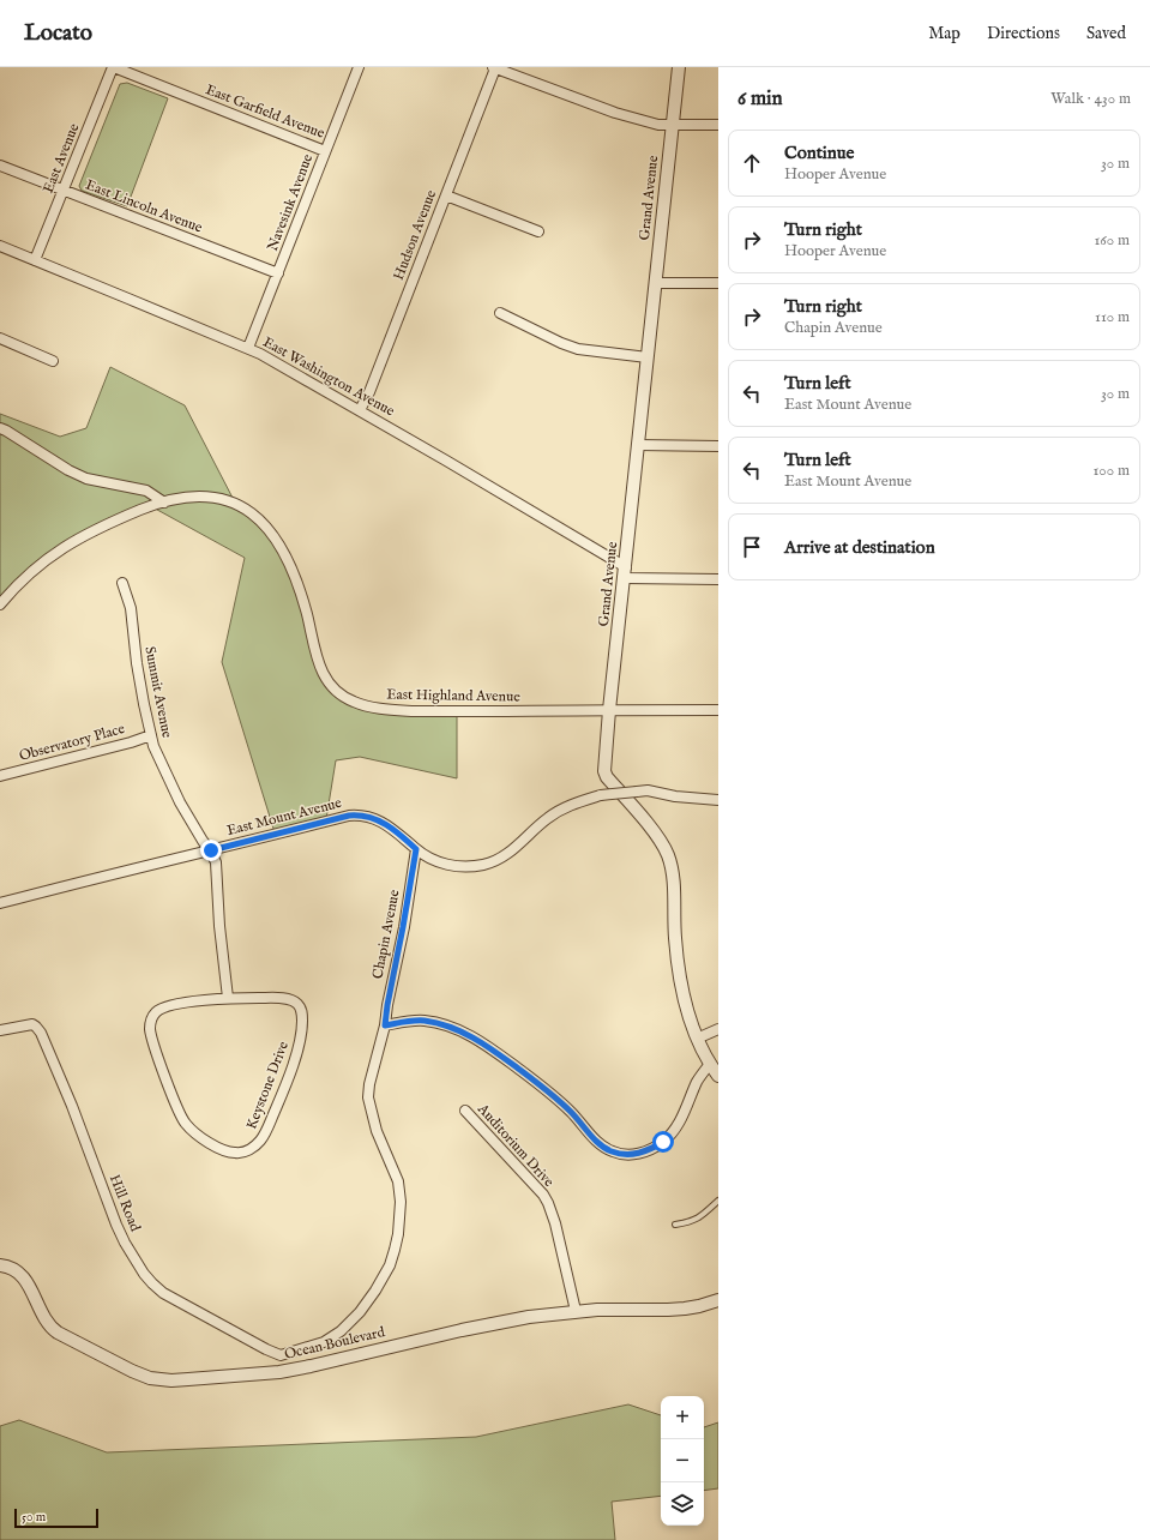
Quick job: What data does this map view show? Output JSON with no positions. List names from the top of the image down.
{
  "streets": {
    "street": [
      "East Garfield Avenue",
      "East Avenue",
      "Grand Avenue",
      "Navesink Avenue",
      "East Lincoln Avenue",
      "Hudson Avenue",
      "East Washington Avenue",
      "Summit Avenue",
      "East Highland Avenue",
      "Observatory Place",
      "East Mount Avenue",
      "Chapin Avenue",
      "Keystone Drive",
      "Auditorium Drive",
      "Hill Road",
      "Ocean Boulevard"
    ]
  },
  "crossings": [
    ["East Garfield Avenue", "East Avenue"],
    ["East Garfield Avenue", "Navesink Avenue"],
    ["East Avenue", "East Lincoln Avenue"],
    ["East Avenue", "East Washington Avenue"],
    ["Grand Avenue", "East Washington Avenue"],
    ["Grand Avenue", "East Highland Avenue"],
    ["Navesink Avenue", "East Lincoln Avenue"],
    ["Navesink Avenue", "East Washington Avenue"],
    ["Hudson Avenue", "East Washington Avenue"],
    ["Summit Avenue", "Observatory Place"],
    ["Summit Avenue", "East Mount Avenue"],
    ["East Mount Avenue", "Chapin Avenue"],
    ["Chapin Avenue", "Hill Road"],
    ["Auditorium Drive", "Ocean Boulevard"]
  ],
  "scale_bar": "50 m",
  "page": {
    "header": "Locato",
    "nav": ["Map", "Directions", "Saved"],
    "heading": ["6 min", "Walk · 430 m"],
    "list": [
      ["Continue", "Hooper Avenue", "30 m"],
      ["Turn right", "Hooper Avenue", "160 m"],
      ["Turn right", "Chapin Avenue", "110 m"],
      ["Turn left", "East Mount Avenue", "30 m"],
      ["Turn left", "East Mount Avenue", "100 m"],
      "Arrive at destination"
    ],
    "map_buttons": ["+", "−"],
    "scale": "50 m"
  }
}
